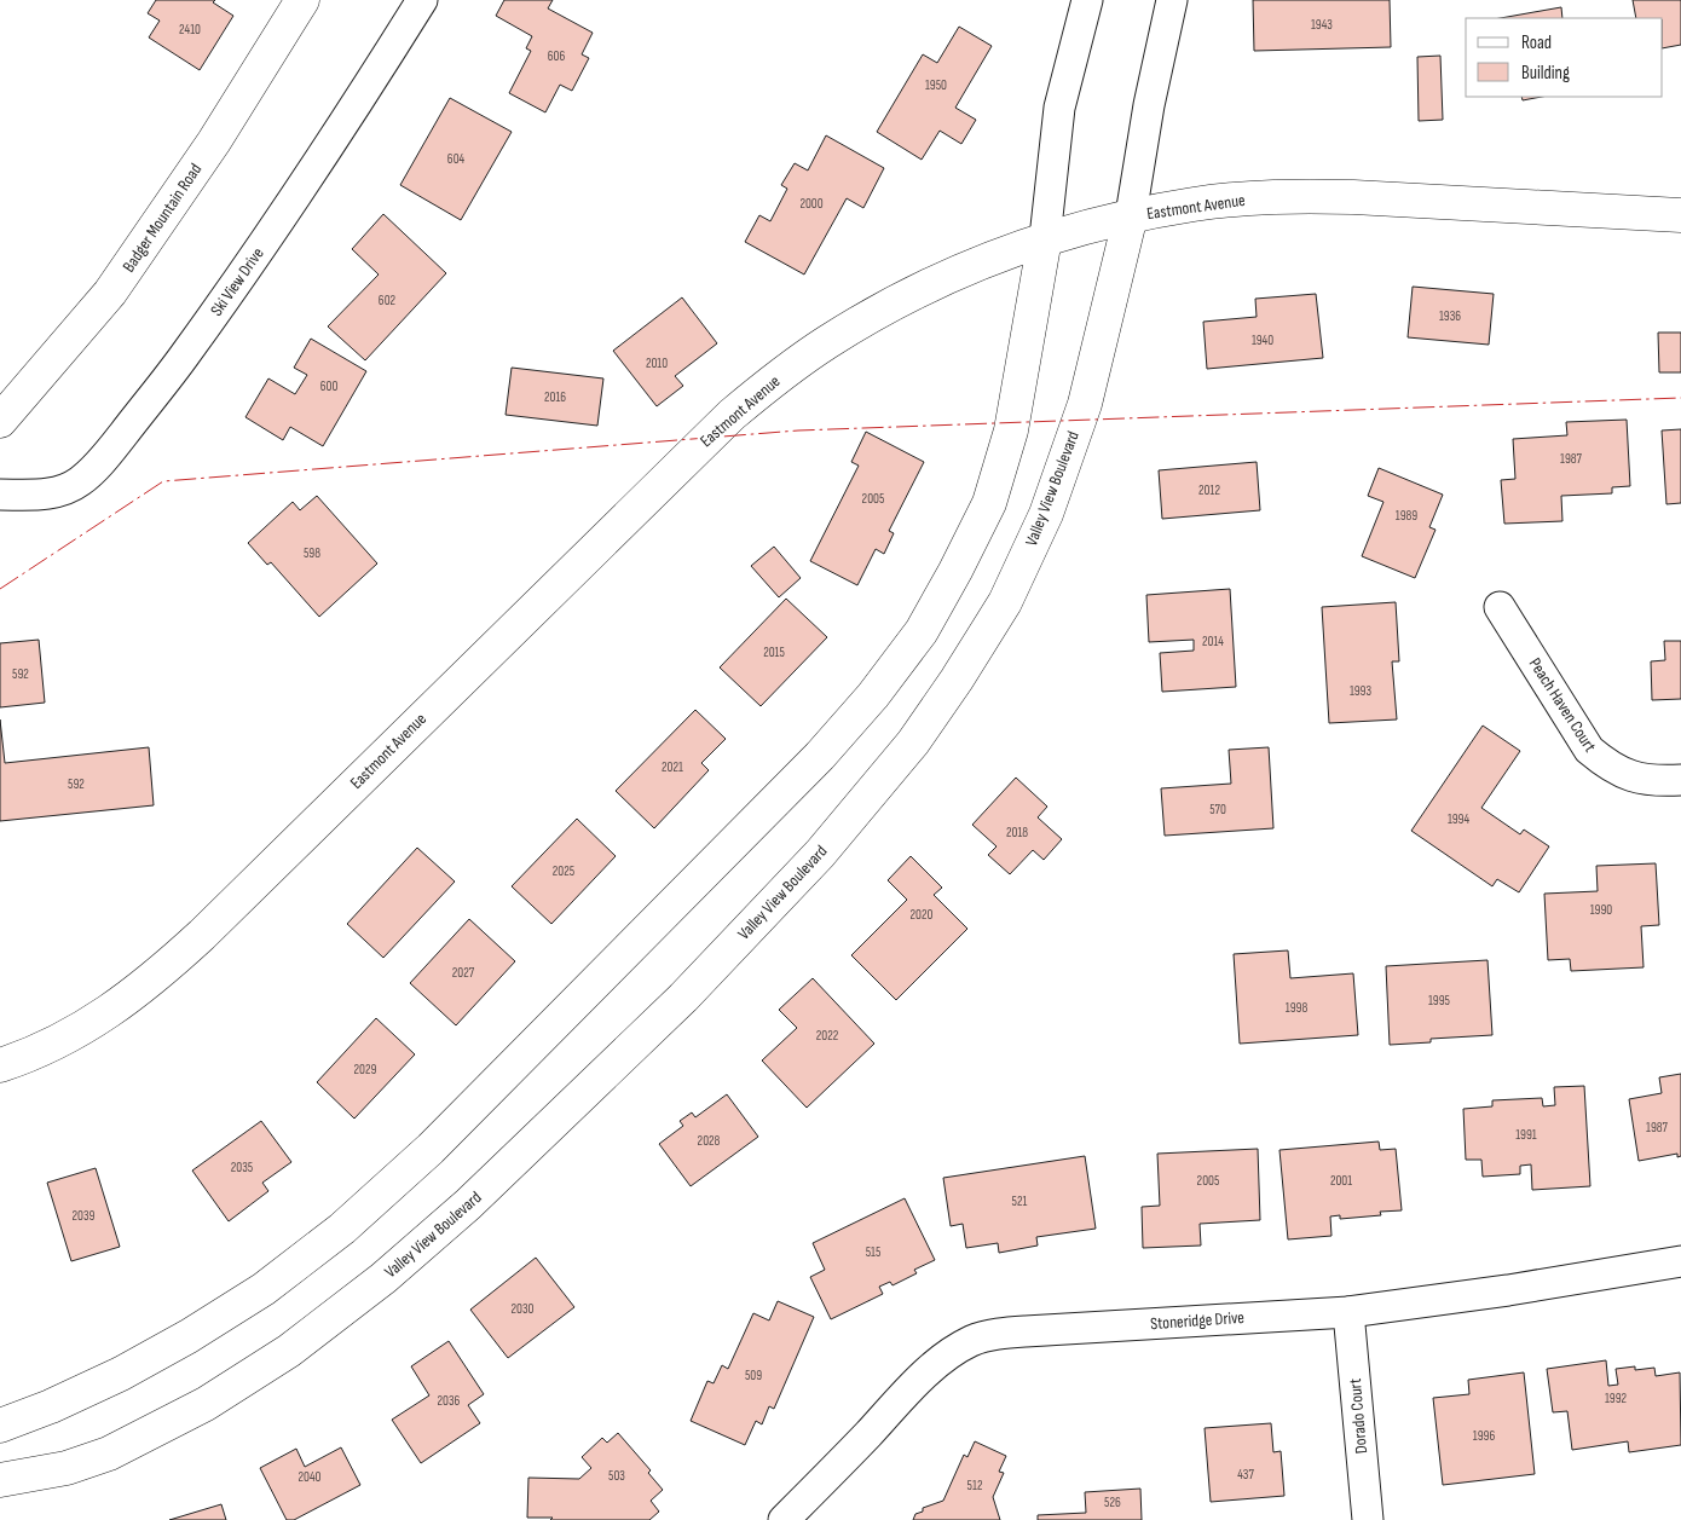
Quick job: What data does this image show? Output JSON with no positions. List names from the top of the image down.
{
  "streets": {
    "street": [
      "Eastmont Avenue",
      "Badger Mountain Road",
      "Ski View Drive",
      "Valley View Boulevard",
      "Peach Haven Court",
      "Stoneridge Drive",
      "Dorado Court"
    ]
  },
  "crossings": [
    ["Eastmont Avenue", "Valley View Boulevard"],
    ["Stoneridge Drive", "Dorado Court"]
  ],
  "house_numbers": [
    "1943",
    "2410",
    "606",
    "1950",
    "604",
    "2000",
    "602",
    "1936",
    "1940",
    "2010",
    "600",
    "2016",
    "1987",
    "2012",
    "2005",
    "1989",
    "598",
    "2014",
    "2015",
    "592",
    "1993",
    "2021",
    "592",
    "570",
    "1994",
    "2018",
    "2025",
    "1990",
    "2020",
    "2027",
    "1995",
    "1998",
    "2022",
    "2029",
    "1987",
    "1991",
    "2028",
    "2035",
    "2005",
    "2001",
    "521",
    "2039",
    "515",
    "2030",
    "509",
    "1992",
    "2036",
    "1996",
    "437",
    "503",
    "2040",
    "512",
    "526"
  ],
  "legend": ["Road", "Building"]
}
